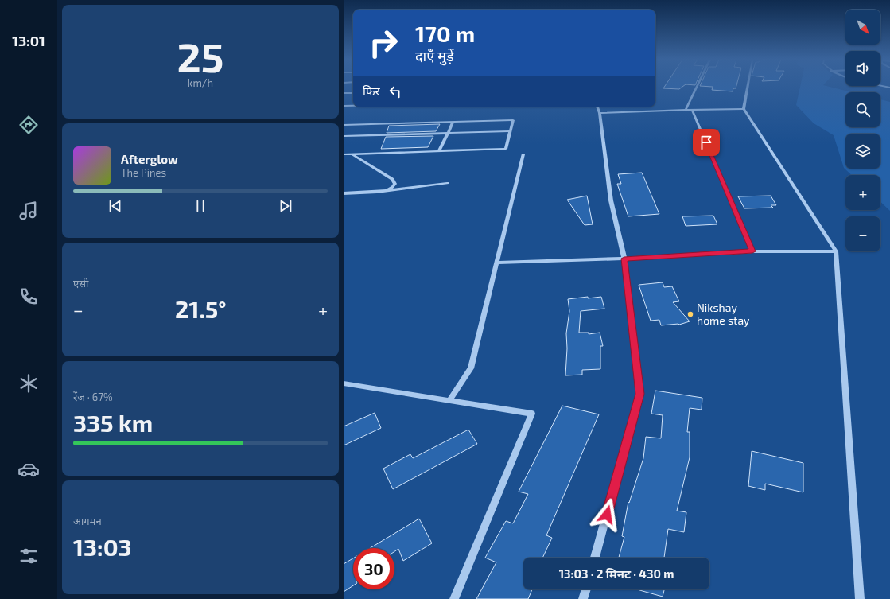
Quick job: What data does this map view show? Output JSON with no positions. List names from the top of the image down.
{
  "places": ["Nikshay home stay"],
  "north": "bottom right",
  "page": {
    "tabs": "13:01",
    "tile": [
      ["25", "km/h"],
      "एसी",
      ["रेंज · 67%", "335 km"],
      ["आगमन", "13:03"]
    ],
    "map_buttons": ["+", "−"],
    "turn": ["170 m", "दाएँ मुड़ें"],
    "then": "फिर",
    "song": ["Afterglow", "The Pines"],
    "heat": ["−", "21.5°", "+"],
    "limit": "30",
    "trip": "13:03 · 2 मिनट · 430 m"
  }
}
